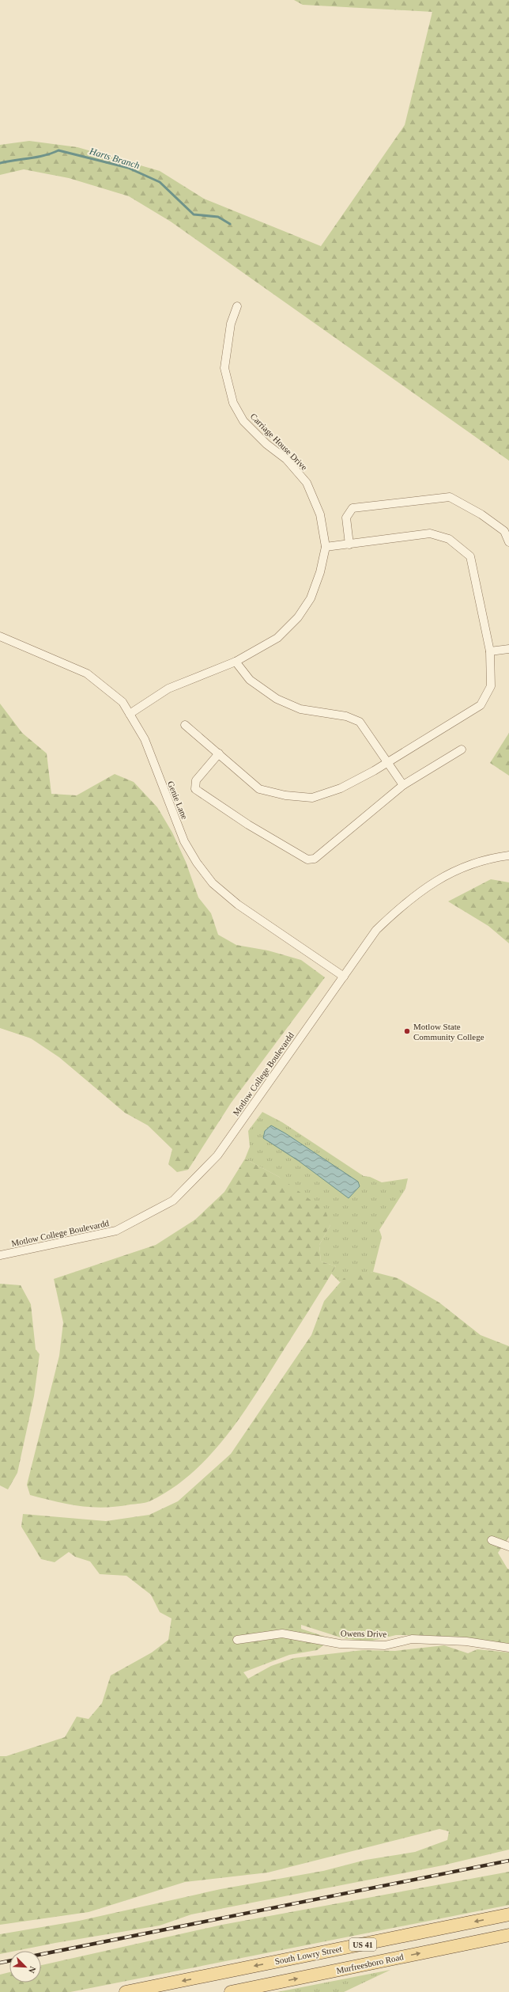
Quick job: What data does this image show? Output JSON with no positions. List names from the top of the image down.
{
  "streets": {
    "main road": ["US 41", "South Lowry Street", "Murfreesboro Road"],
    "street": [
      "Carriage House Drive",
      "Genie Lane",
      "Motlow College Boulevardd",
      "Owens Drive"
    ]
  },
  "crossings": [
    ["Carriage House Drive", "Genie Lane"],
    ["Genie Lane", "Motlow College Boulevardd"]
  ],
  "one_way": ["South Lowry Street", "Murfreesboro Road"],
  "water": ["Harts Branch"],
  "places": ["Motlow State Community College"],
  "north": "bottom right"
}
